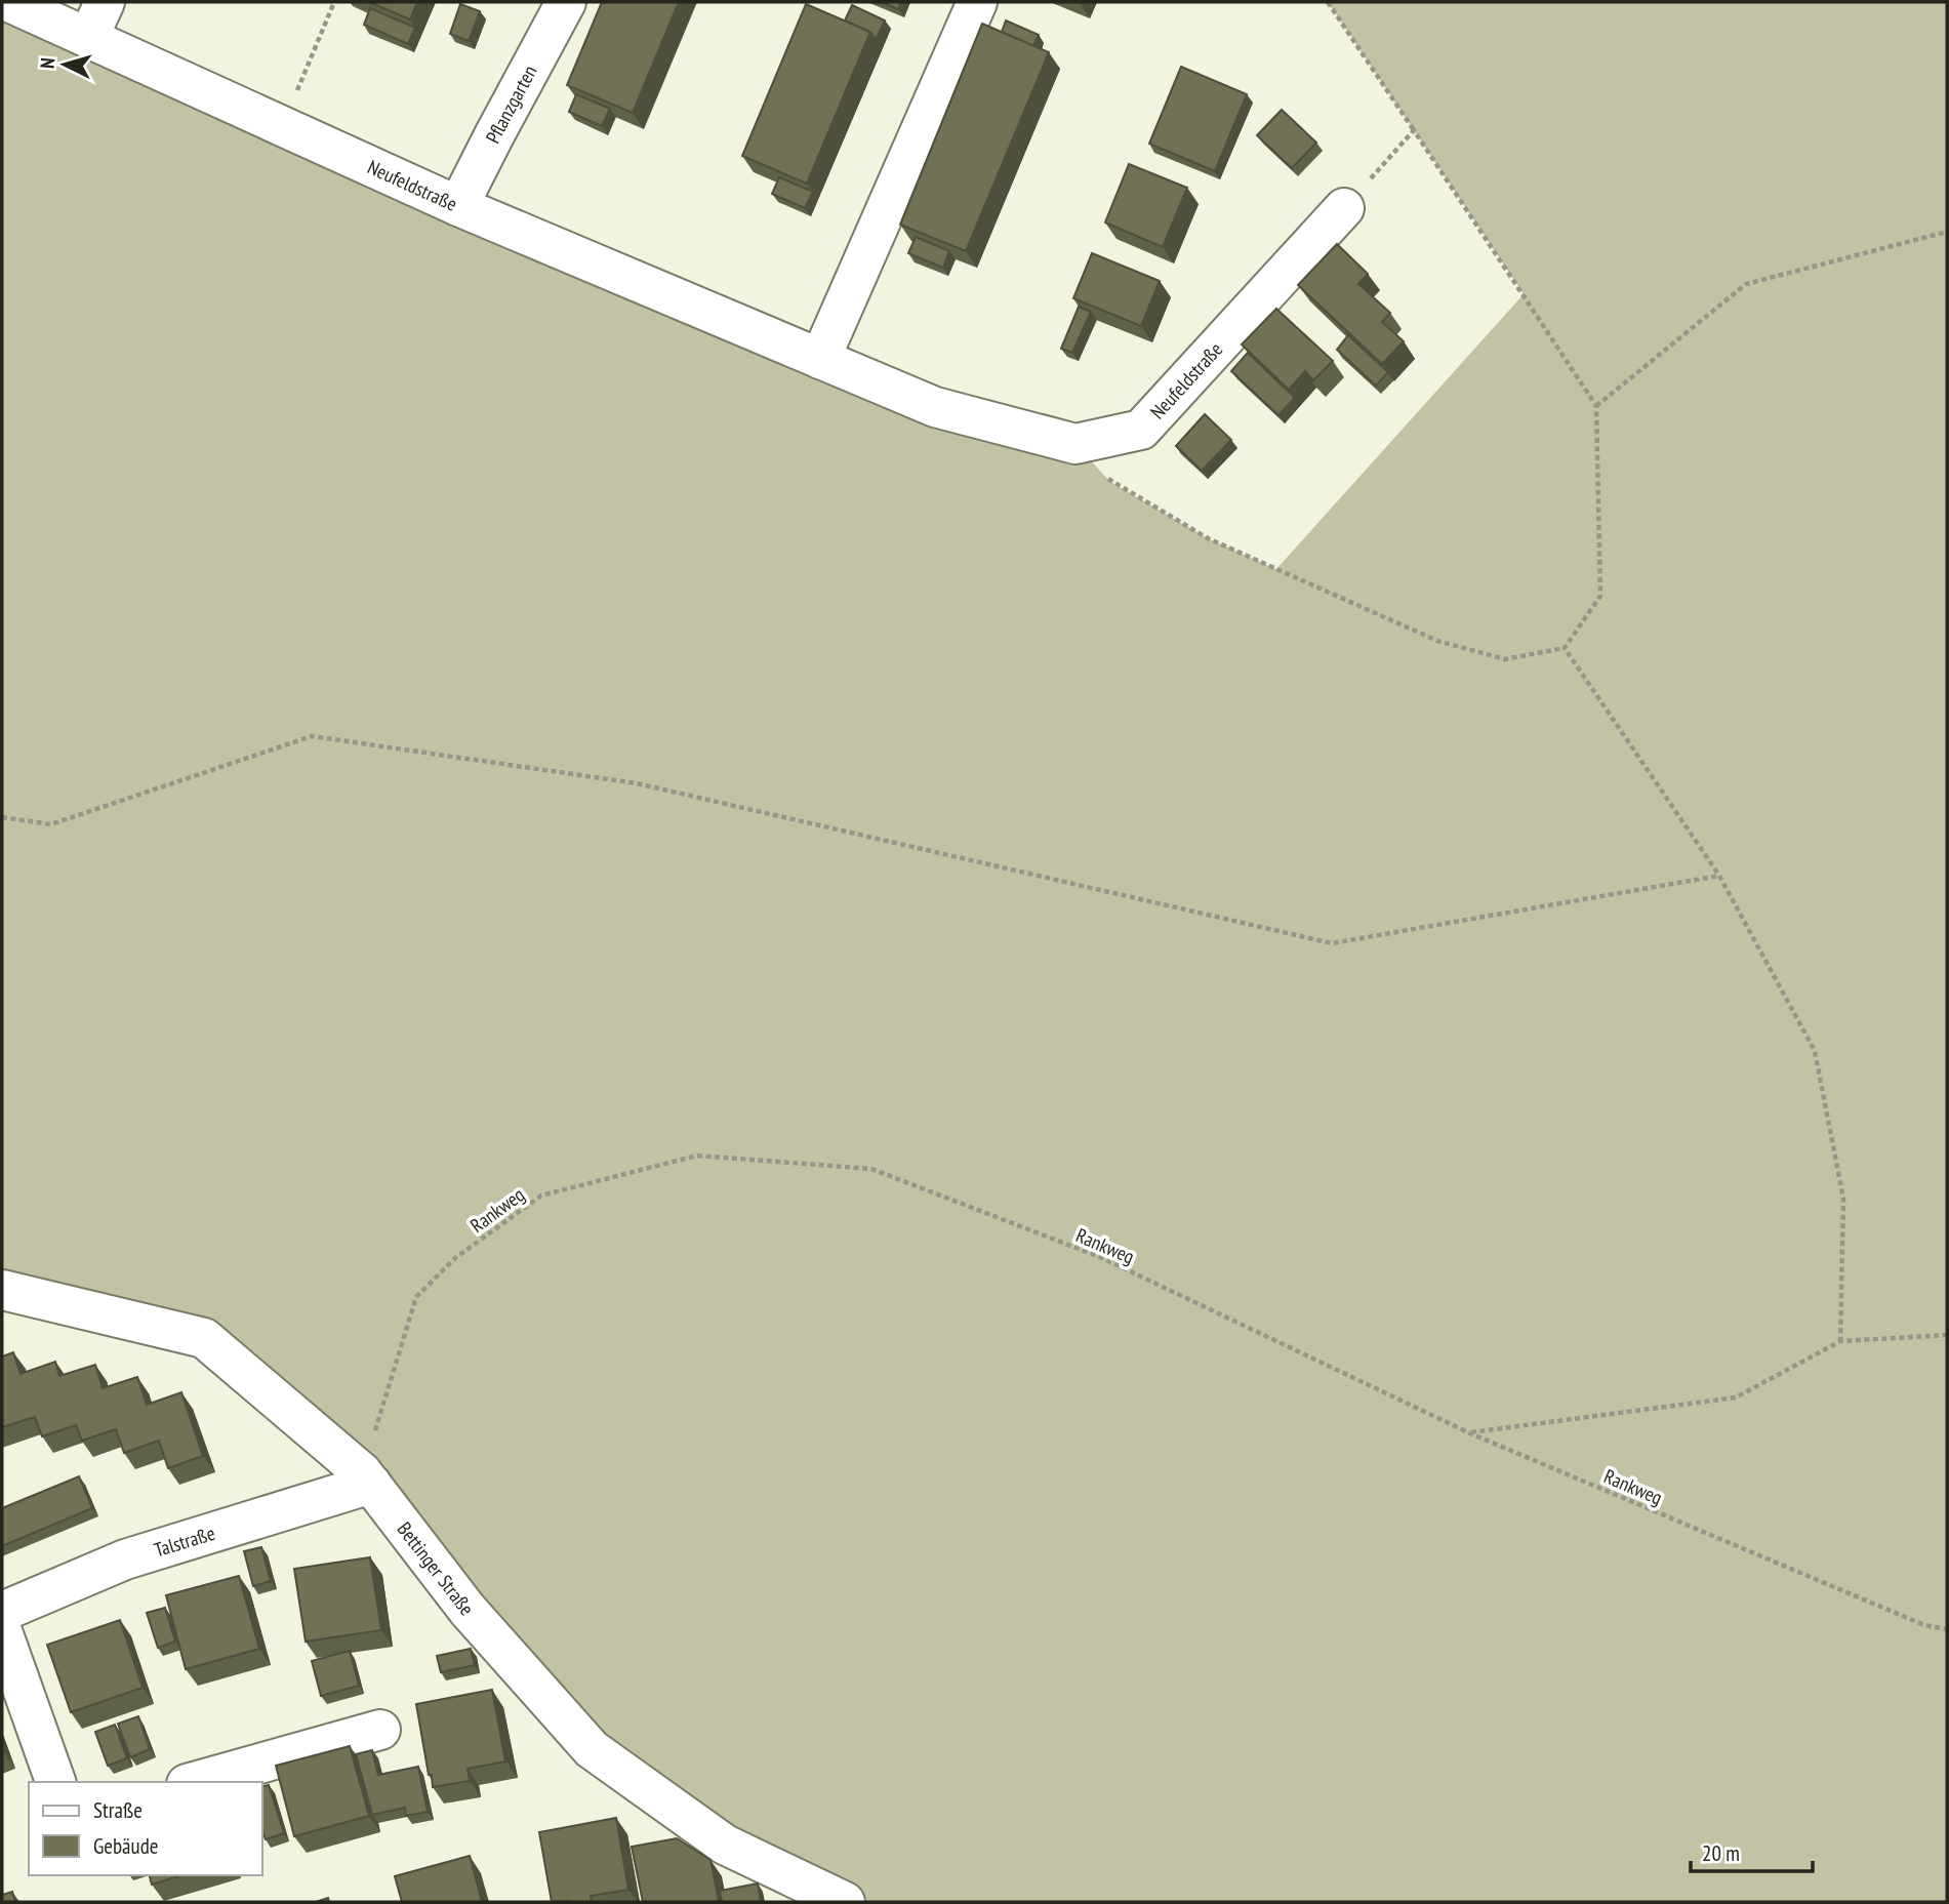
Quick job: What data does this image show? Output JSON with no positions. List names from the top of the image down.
{
  "streets": {
    "street": [
      "Pflanzgarten",
      "Neufeldstraße",
      "Talstraße",
      "Bettinger Straße"
    ],
    "path": ["Rankweg"]
  },
  "crossings": [
    ["Pflanzgarten", "Neufeldstraße"],
    ["Rankweg", "Talstraße"],
    ["Rankweg", "Bettinger Straße"],
    ["Talstraße", "Bettinger Straße"]
  ],
  "legend": ["Straße", "Gebäude"],
  "scale_bar": "20 m",
  "north": "left"
}
